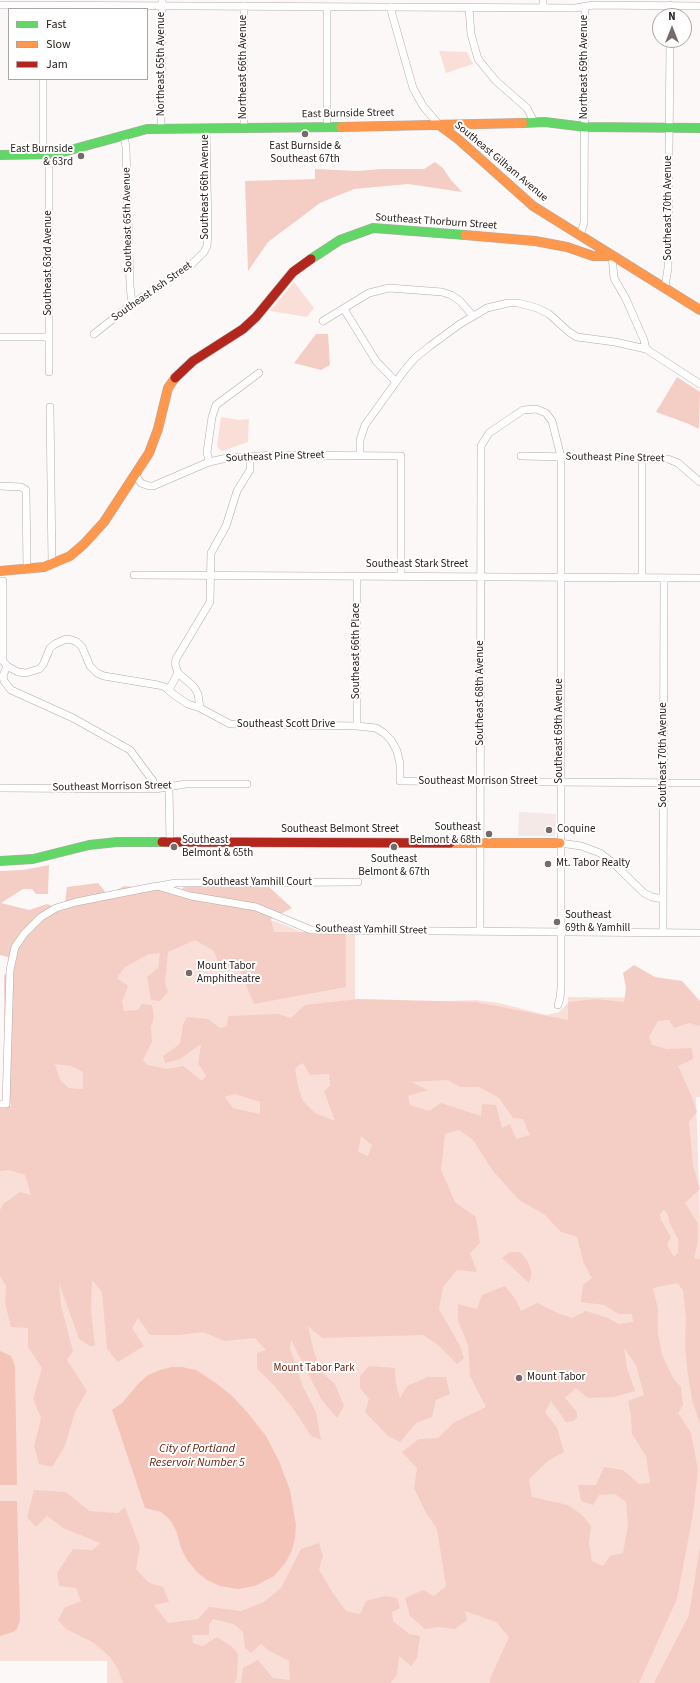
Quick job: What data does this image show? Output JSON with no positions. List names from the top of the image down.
{
  "streets": {
    "street": [
      "Northeast 65th Avenue",
      "Northeast 66th Avenue",
      "Northeast 69th Avenue",
      "East Burnside Street",
      "Southeast Gilham Avenue",
      "Southeast 66th Avenue",
      "Southeast 70th Avenue",
      "Southeast 65th Avenue",
      "Southeast Thorburn Street",
      "Southeast 63rd Avenue",
      "Southeast Ash Street",
      "Southeast Pine Street",
      "Southeast Stark Street",
      "Southeast 66th Place",
      "Southeast 68th Avenue",
      "Southeast Scott Drive",
      "Southeast 69th Avenue",
      "Southeast Morrison Street",
      "Southeast Belmont Street",
      "Southeast Yamhill Court",
      "Southeast Yamhill Street"
    ]
  },
  "crossings": [
    ["Northeast 65th Avenue", "East Burnside Street"],
    ["Northeast 66th Avenue", "East Burnside Street"],
    ["Northeast 69th Avenue", "East Burnside Street"],
    ["East Burnside Street", "Southeast Gilham Avenue"],
    ["East Burnside Street", "Southeast 66th Avenue"],
    ["East Burnside Street", "Southeast 70th Avenue"],
    ["East Burnside Street", "Southeast 65th Avenue"],
    ["East Burnside Street", "Southeast 63rd Avenue"],
    ["Southeast Gilham Avenue", "Southeast Thorburn Street"],
    ["Southeast 66th Avenue", "Southeast Ash Street"],
    ["Southeast 70th Avenue", "Southeast Thorburn Street"],
    ["Southeast 70th Avenue", "Southeast Stark Street"],
    ["Southeast 70th Avenue", "Southeast Morrison Street"],
    ["Southeast 70th Avenue", "Southeast Belmont Street"],
    ["Southeast 70th Avenue", "Southeast Yamhill Street"],
    ["Southeast 65th Avenue", "Southeast Ash Street"],
    ["Southeast Thorburn Street", "Southeast Pine Street"],
    ["Southeast Pine Street", "Southeast Stark Street"],
    ["Southeast Pine Street", "Southeast 68th Avenue"],
    ["Southeast Pine Street", "Southeast 69th Avenue"],
    ["Southeast Stark Street", "Southeast 66th Place"],
    ["Southeast Stark Street", "Southeast 68th Avenue"],
    ["Southeast Stark Street", "Southeast 69th Avenue"],
    ["Southeast 66th Place", "Southeast Scott Drive"],
    ["Southeast 68th Avenue", "Southeast 69th Avenue"],
    ["Southeast 68th Avenue", "Southeast Morrison Street"],
    ["Southeast 68th Avenue", "Southeast Belmont Street"],
    ["Southeast 68th Avenue", "Southeast Yamhill Street"],
    ["Southeast Scott Drive", "Southeast Morrison Street"],
    ["Southeast 69th Avenue", "Southeast Morrison Street"],
    ["Southeast 69th Avenue", "Southeast Belmont Street"],
    ["Southeast 69th Avenue", "Southeast Yamhill Street"],
    ["Southeast Yamhill Court", "Southeast Yamhill Street"]
  ],
  "water": ["City of Portland Reservoir Number 5"],
  "parks": ["Mount Tabor Park"],
  "places": [
    "East Burnside & Southeast 67th",
    "East Burnside & 63rd",
    "Coquine",
    "Southeast Belmont & 68th",
    "Southeast Belmont & 65th",
    "Southeast Belmont & 67th",
    "Mt. Tabor Realty",
    "Southeast 69th & Yamhill",
    "Mount Tabor Amphitheatre",
    "Mount Tabor"
  ],
  "legend": ["Fast", "Slow", "Jam"],
  "north": "top"
}
